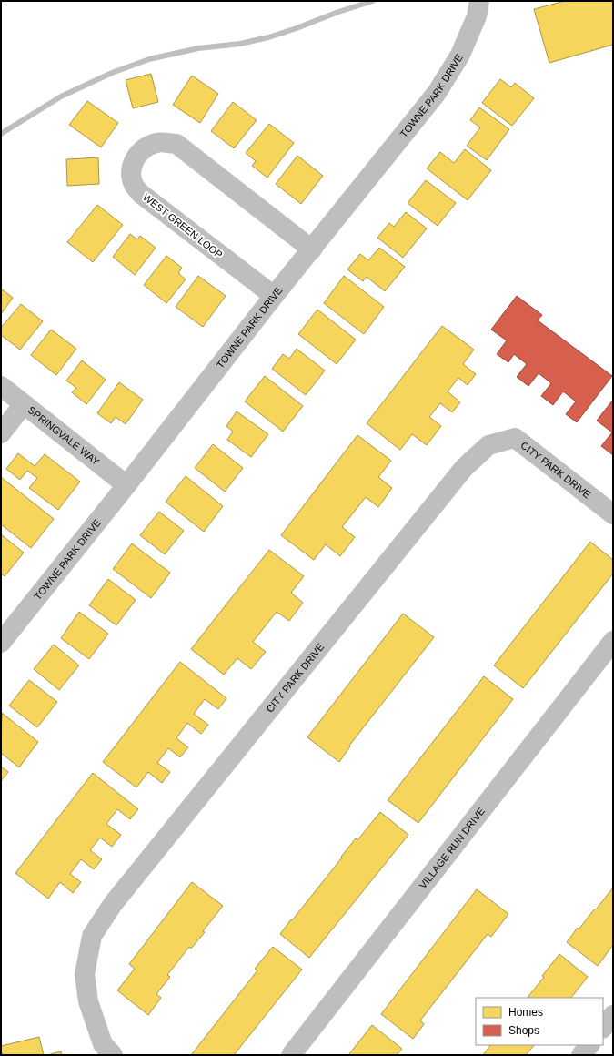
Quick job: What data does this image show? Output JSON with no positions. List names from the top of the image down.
{
  "streets": {
    "street": [
      "TOWNE PARK DRIVE",
      "WEST GREEN LOOP",
      "SPRINGVALE WAY",
      "CITY PARK DRIVE",
      "VILLAGE RUN DRIVE"
    ]
  },
  "crossings": [
    ["TOWNE PARK DRIVE", "WEST GREEN LOOP"],
    ["TOWNE PARK DRIVE", "SPRINGVALE WAY"]
  ],
  "legend": ["Homes", "Shops"]
}
